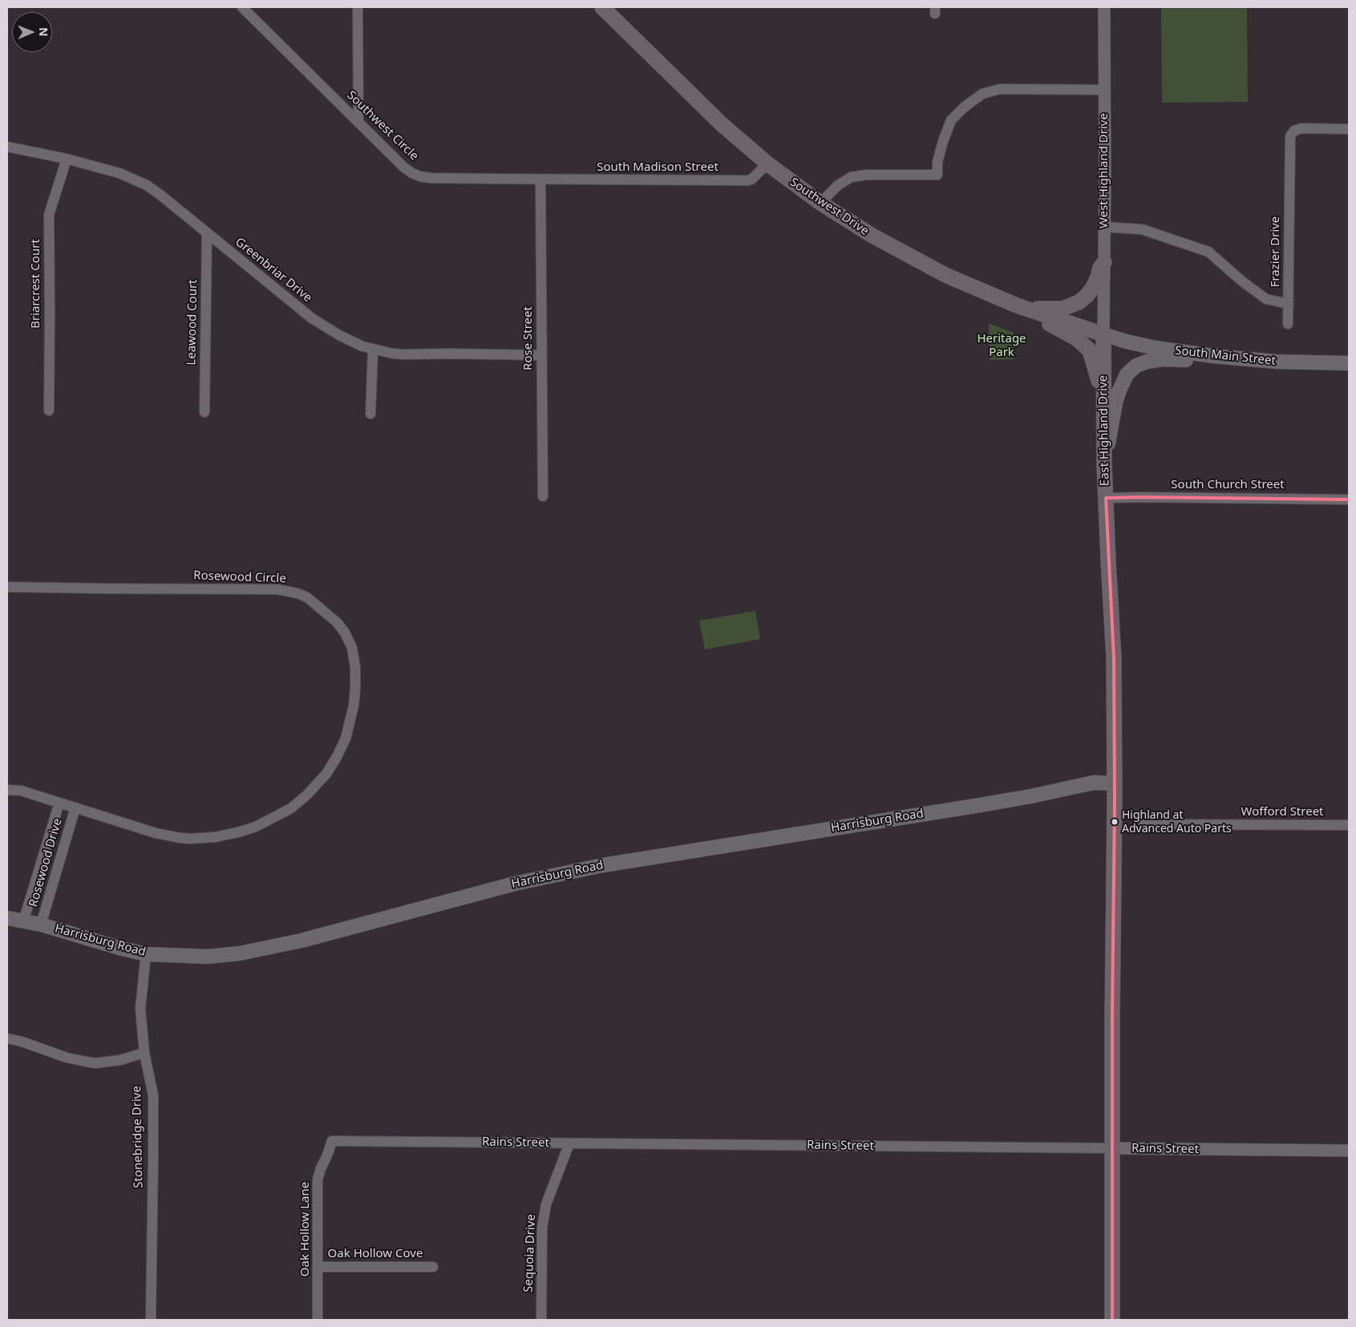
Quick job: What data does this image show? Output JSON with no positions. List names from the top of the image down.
{
  "streets": {
    "main road": [
      "Southwest Drive",
      "South Main Street",
      "East Highland Drive",
      "Harrisburg Road"
    ],
    "street": [
      "Southwest Circle",
      "South Madison Street",
      "West Highland Drive",
      "Frazier Drive",
      "Greenbriar Drive",
      "Briarcrest Court",
      "Leawood Court",
      "Rose Street",
      "South Church Street",
      "Rosewood Circle",
      "Wofford Street",
      "Rosewood Drive",
      "Stonebridge Drive",
      "Rains Street",
      "Oak Hollow Lane",
      "Sequoia Drive",
      "Oak Hollow Cove"
    ]
  },
  "crossings": [
    ["Southwest Circle", "South Madison Street"],
    ["Southwest Circle", "Rose Street"],
    ["South Madison Street", "Southwest Drive"],
    ["South Madison Street", "Rose Street"],
    ["West Highland Drive", "Southwest Drive"],
    ["West Highland Drive", "Frazier Drive"],
    ["West Highland Drive", "South Main Street"],
    ["West Highland Drive", "East Highland Drive"],
    ["Southwest Drive", "South Main Street"],
    ["Southwest Drive", "East Highland Drive"],
    ["Greenbriar Drive", "Briarcrest Court"],
    ["Greenbriar Drive", "Leawood Court"],
    ["Greenbriar Drive", "Rose Street"],
    ["South Main Street", "East Highland Drive"],
    ["East Highland Drive", "South Church Street"],
    ["East Highland Drive", "Harrisburg Road"],
    ["East Highland Drive", "Rains Street"],
    ["Rosewood Circle", "Rosewood Drive"],
    ["Harrisburg Road", "Rosewood Drive"],
    ["Harrisburg Road", "Stonebridge Drive"],
    ["Rains Street", "Oak Hollow Lane"],
    ["Rains Street", "Sequoia Drive"],
    ["Oak Hollow Lane", "Oak Hollow Cove"]
  ],
  "parks": ["Heritage Park"],
  "places": ["Highland at Advanced Auto Parts"],
  "north": "right"
}
